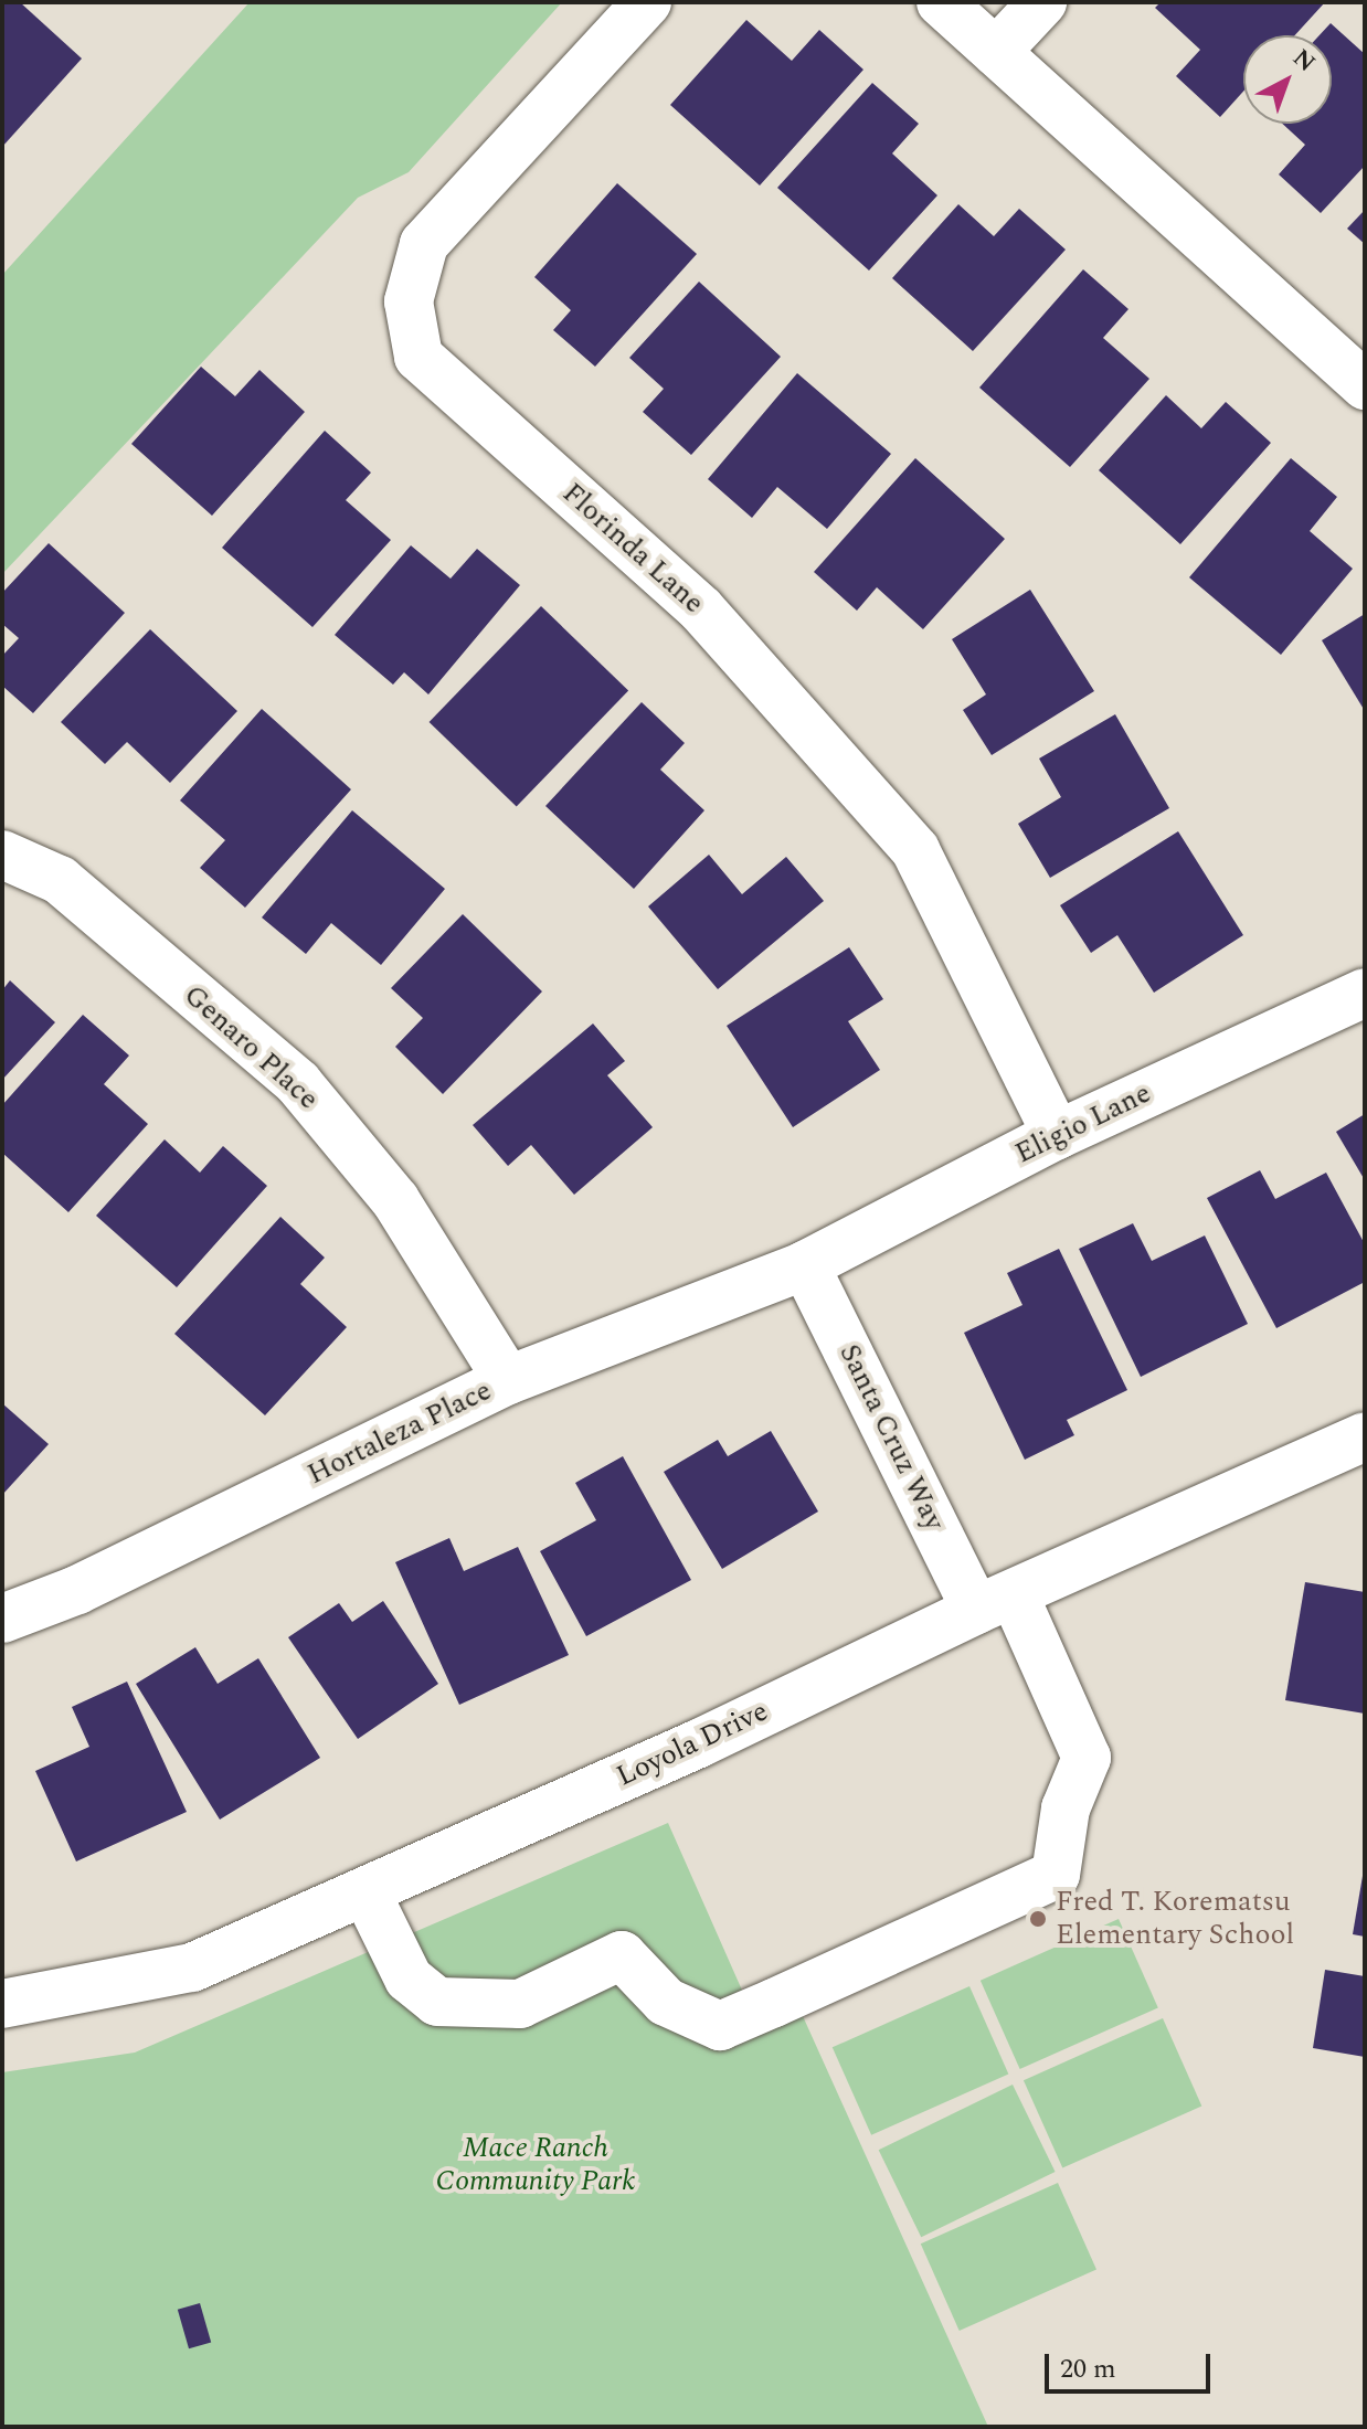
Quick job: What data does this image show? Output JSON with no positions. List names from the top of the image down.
{
  "streets": {
    "street": [
      "Florinda Lane",
      "Genaro Place",
      "Eligio Lane",
      "Hortaleza Place",
      "Santa Cruz Way",
      "Loyola Drive"
    ]
  },
  "crossings": [
    ["Florinda Lane", "Eligio Lane"],
    ["Genaro Place", "Hortaleza Place"],
    ["Eligio Lane", "Hortaleza Place"],
    ["Eligio Lane", "Santa Cruz Way"],
    ["Hortaleza Place", "Santa Cruz Way"],
    ["Santa Cruz Way", "Loyola Drive"]
  ],
  "parks": ["Mace Ranch Community Park"],
  "places": ["Fred T. Korematsu Elementary School"],
  "scale_bar": "20 m",
  "north": "top right"
}
